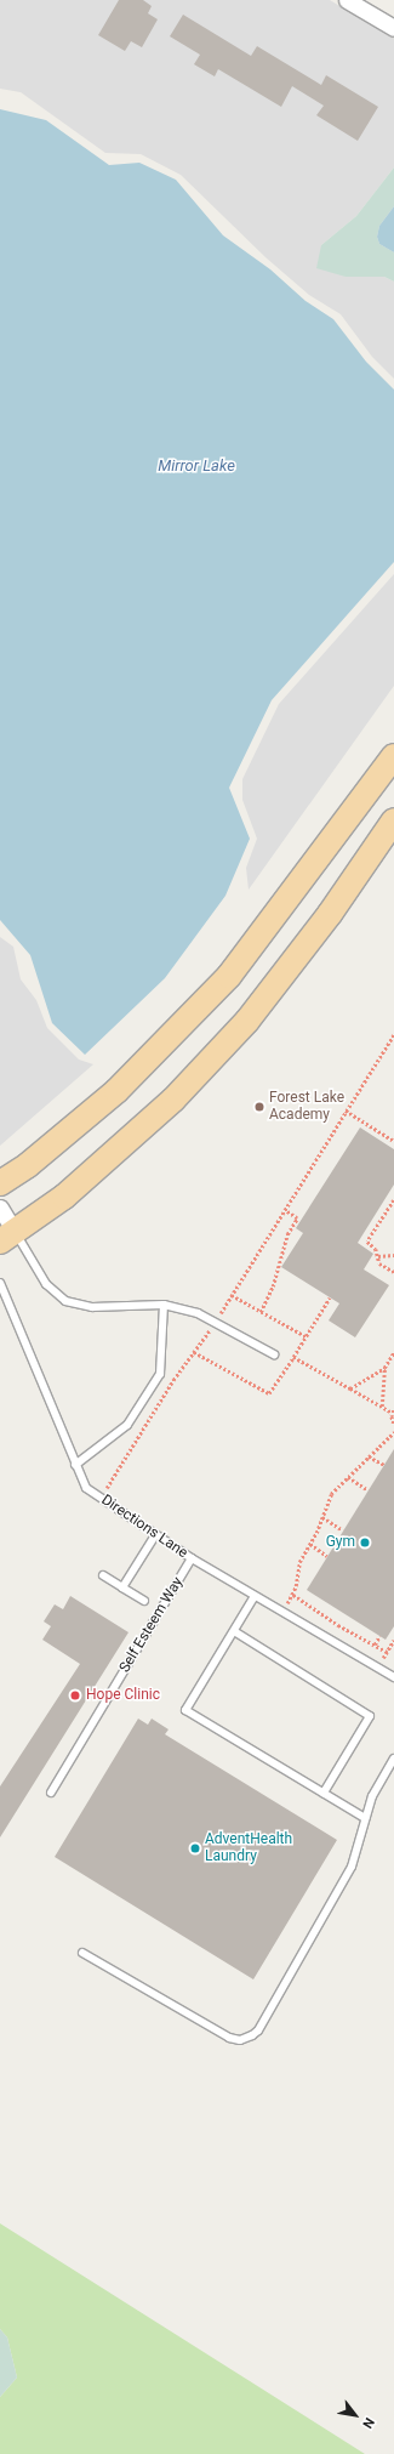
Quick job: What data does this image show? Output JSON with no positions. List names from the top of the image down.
{
  "streets": {
    "lane": ["Directions Lane", "Self Esteem Way"]
  },
  "crossings": [
    ["Directions Lane", "Self Esteem Way"]
  ],
  "water": ["Mirror Lake"],
  "places": [
    "Forest Lake Academy",
    "Gym",
    "Hope Clinic",
    "AdventHealth Laundry"
  ],
  "north": "bottom right"
}
